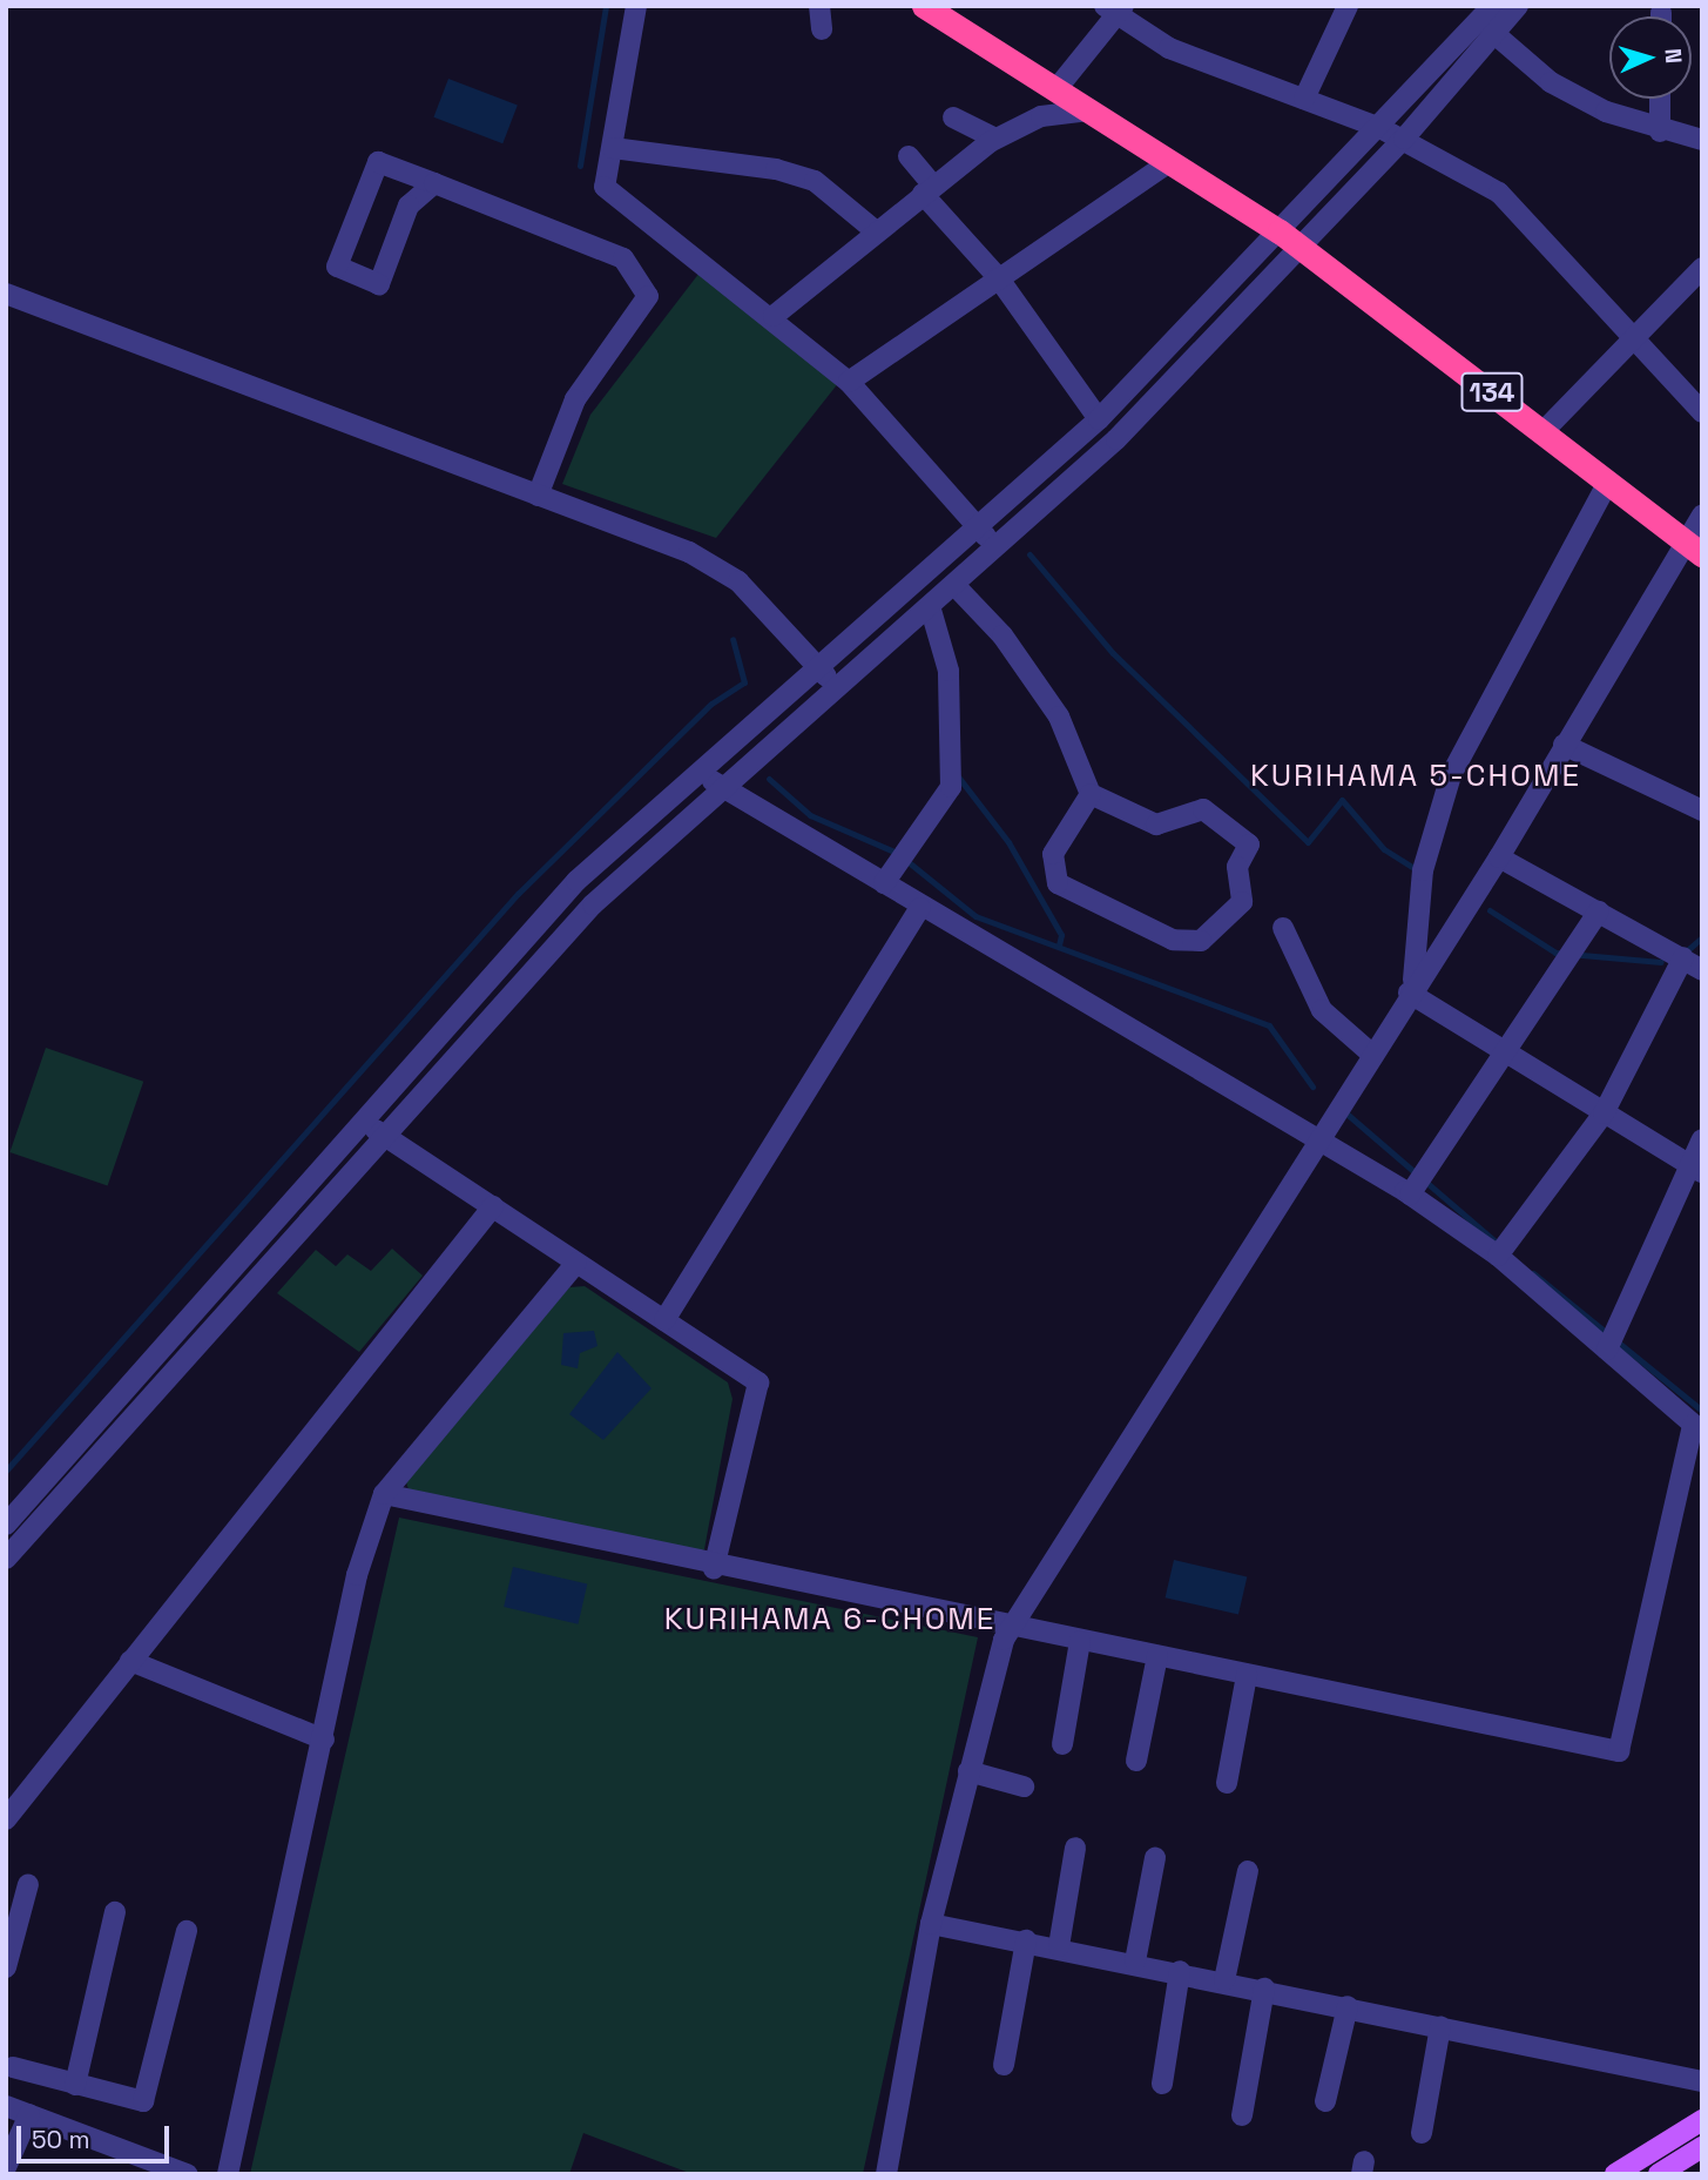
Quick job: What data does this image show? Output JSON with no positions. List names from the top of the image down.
{
  "streets": {
    "highway": ["134"]
  },
  "districts": ["KURIHAMA 5-CHOME", "KURIHAMA 6-CHOME"],
  "scale_bar": "50 m",
  "north": "right"
}
